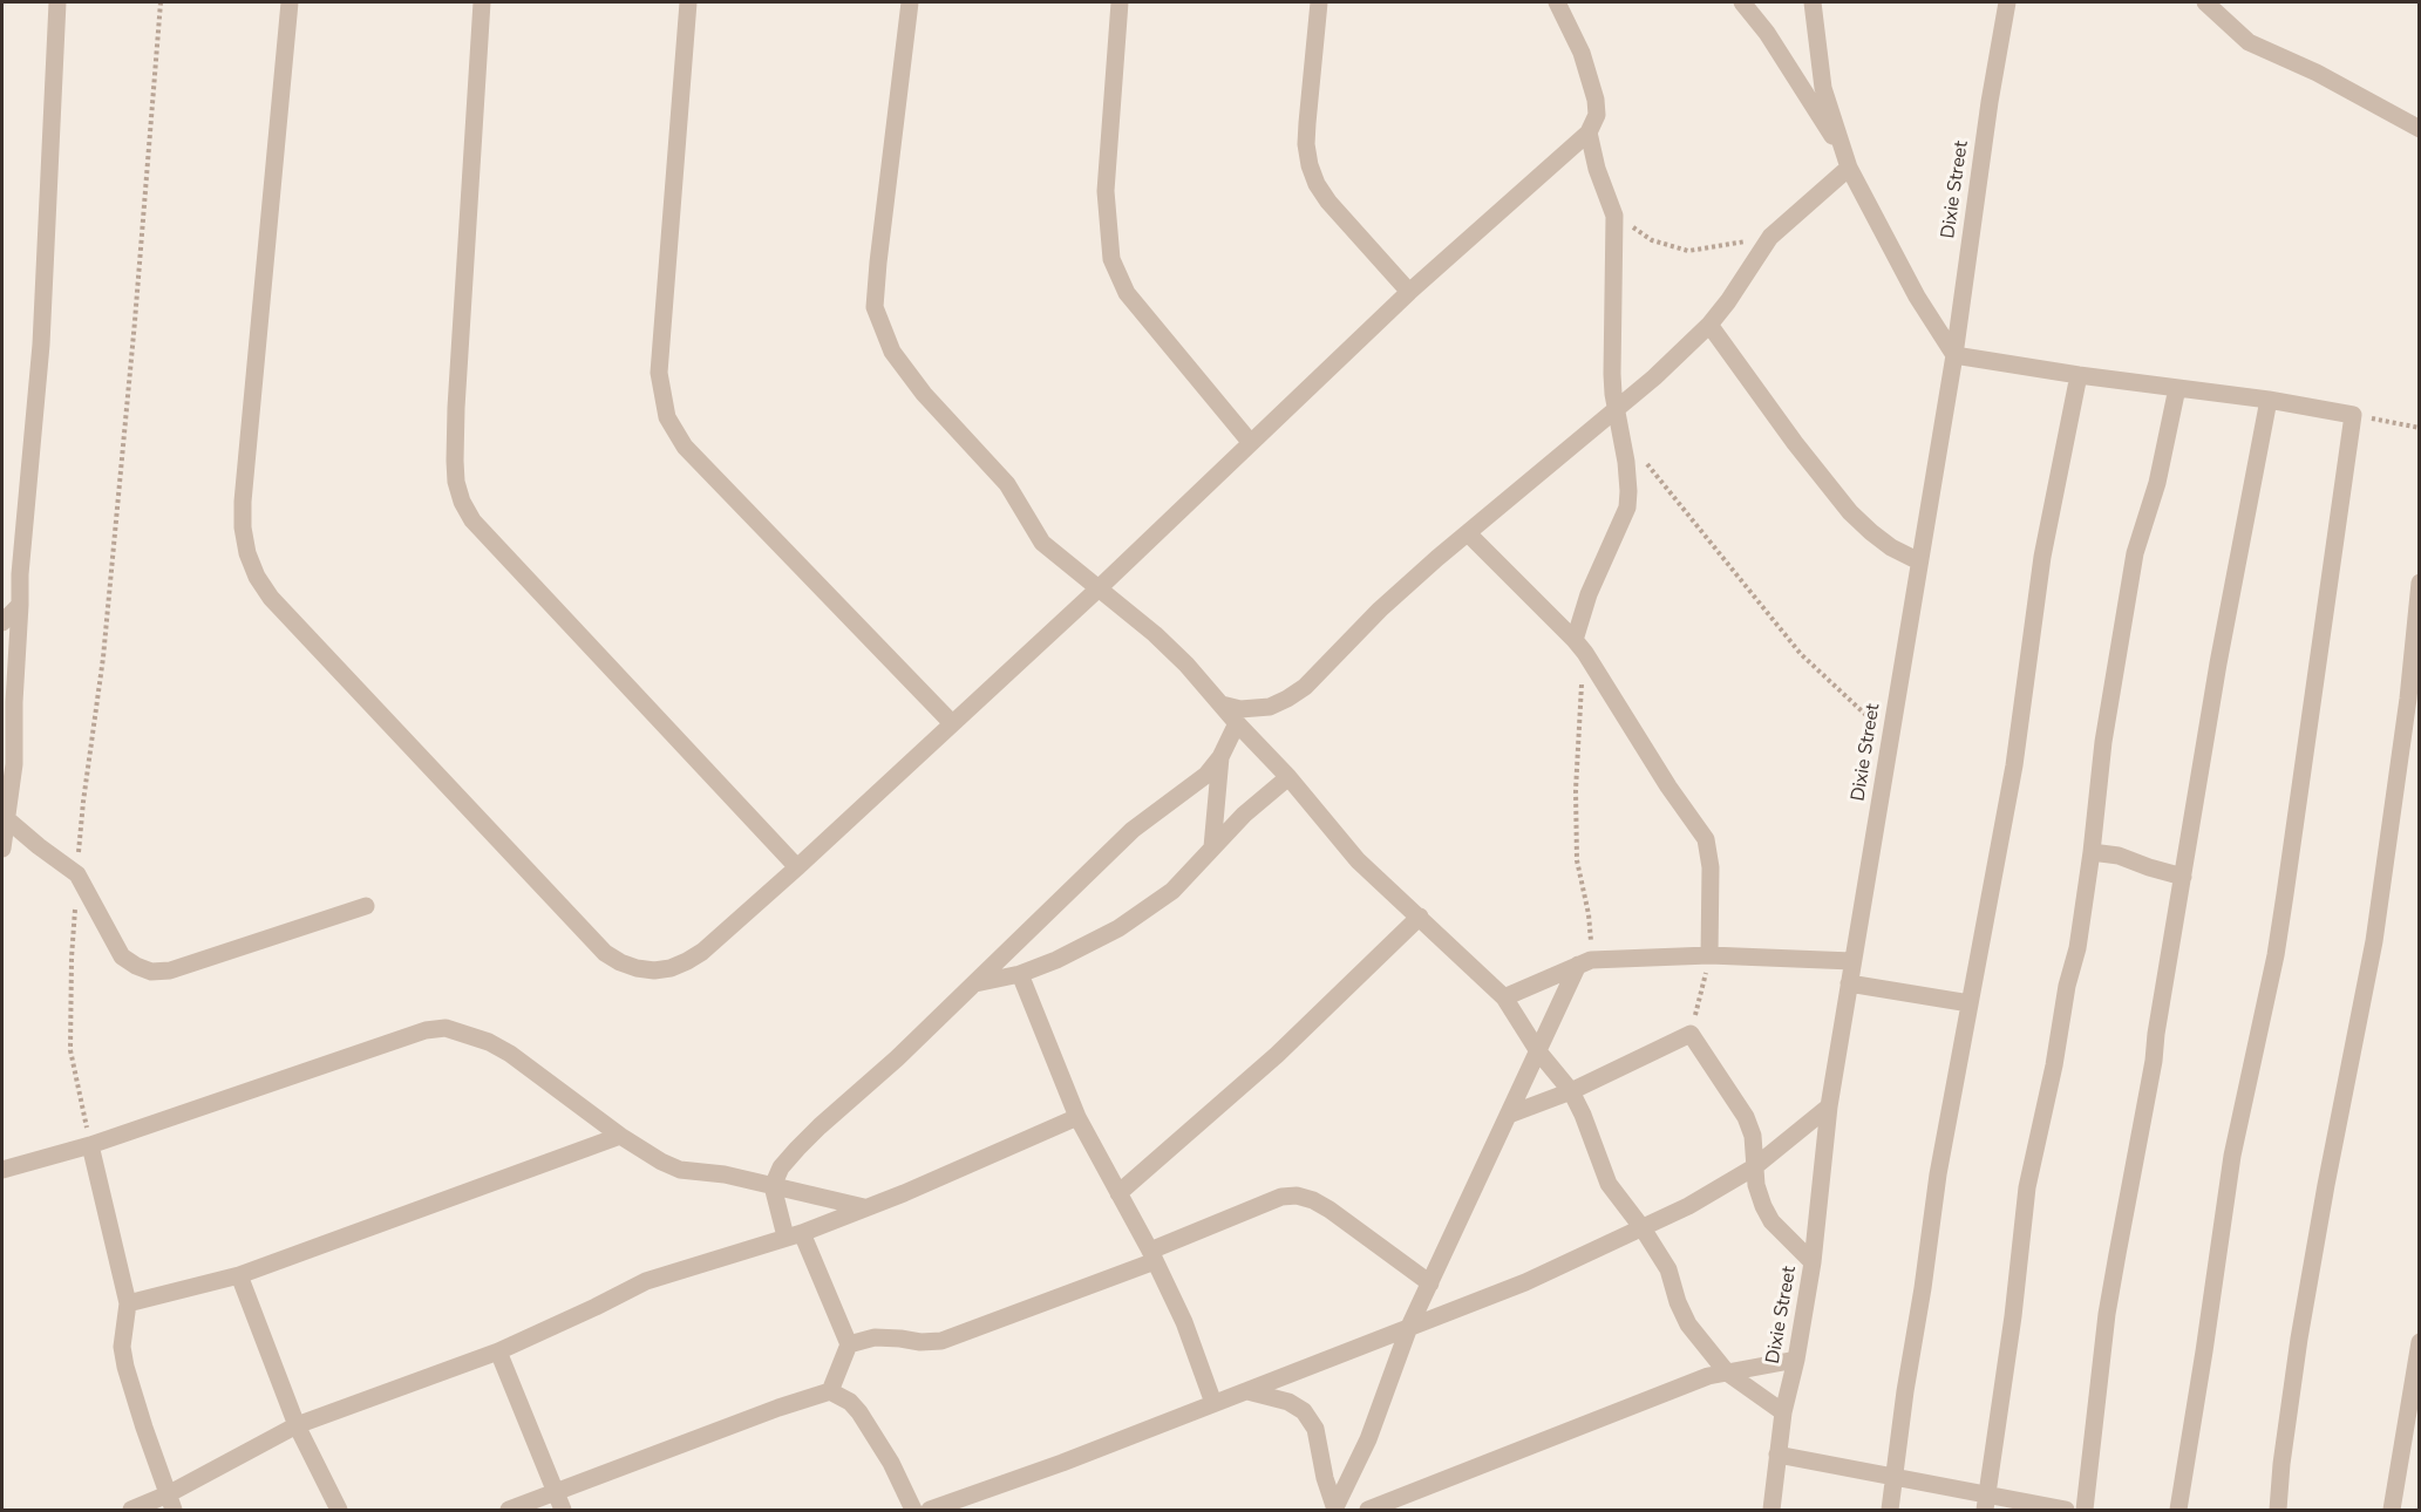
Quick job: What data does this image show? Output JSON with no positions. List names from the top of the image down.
{
  "streets": {
    "street": ["Dixie Street"]
  }
}
